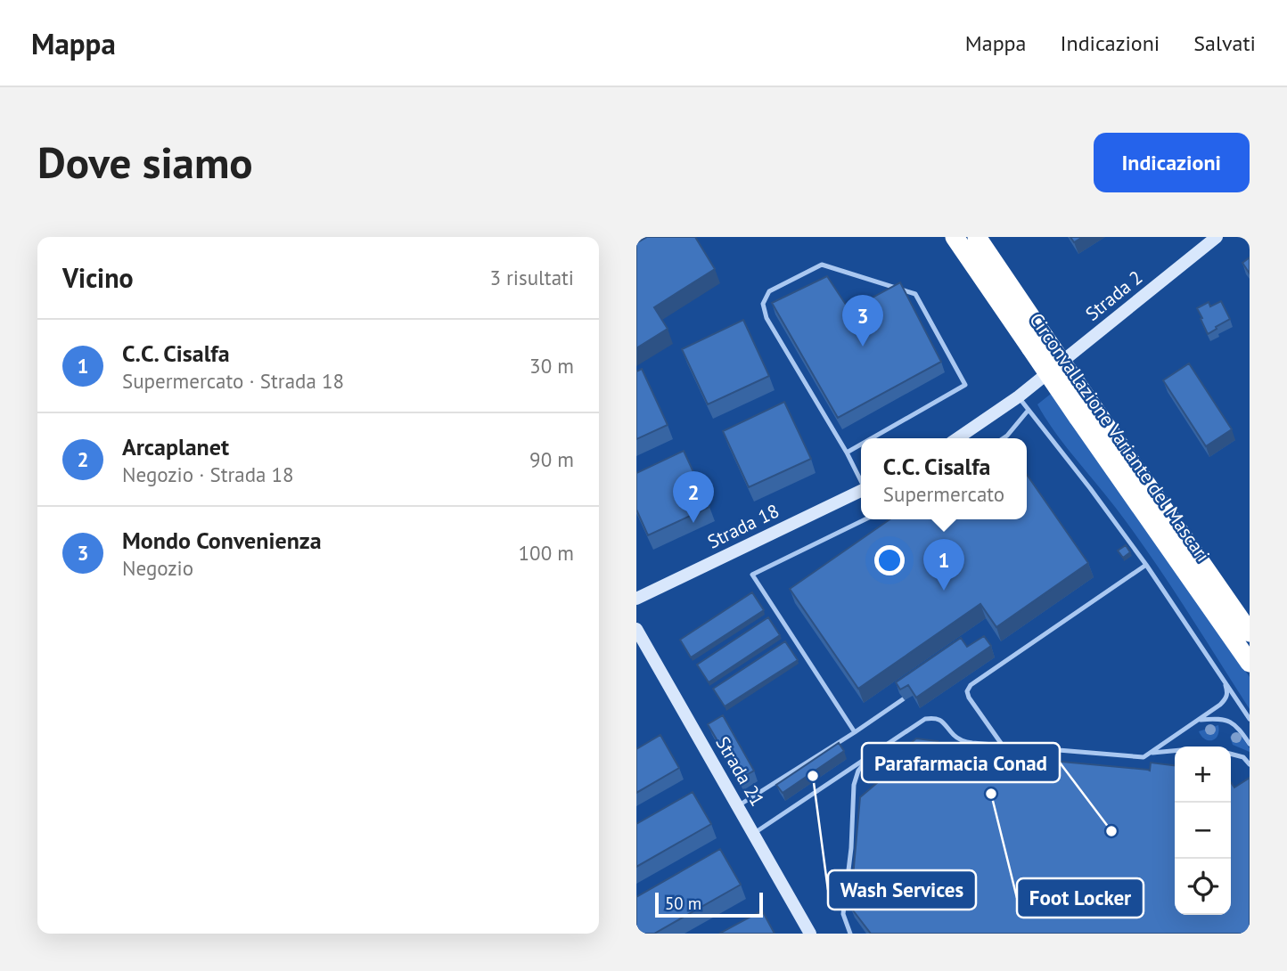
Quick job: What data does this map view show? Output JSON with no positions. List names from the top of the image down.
{
  "streets": {
    "highway": ["Circonvallazione Variante del Mascari"],
    "street": ["Strada 2", "Strada 18", "Strada 21"]
  },
  "places": ["Wash Services", "Foot Locker", "Parafarmacia Conad"],
  "scale_bar": "50 m",
  "page": {
    "header": "Mappa",
    "nav": ["Mappa", "Indicazioni", "Salvati"],
    "buttons": "Indicazioni",
    "title": "Dove siamo",
    "heading": ["Vicino", "3 risultati"],
    "pins": ["3", "2", "1"],
    "list": [
      {
        "mark": "1",
        "name": "C.C. Cisalfa",
        "note": "Supermercato · Strada 18",
        "value": "30 m"
      },
      {
        "mark": "2",
        "name": "Arcaplanet",
        "note": "Negozio · Strada 18",
        "value": "90 m"
      },
      {
        "mark": "3",
        "name": "Mondo Convenienza",
        "note": "Negozio",
        "value": "100 m"
      }
    ],
    "popup": ["C.C. Cisalfa", "Supermercato"],
    "map_buttons": ["+", "−"],
    "scale": "50 m"
  }
}
